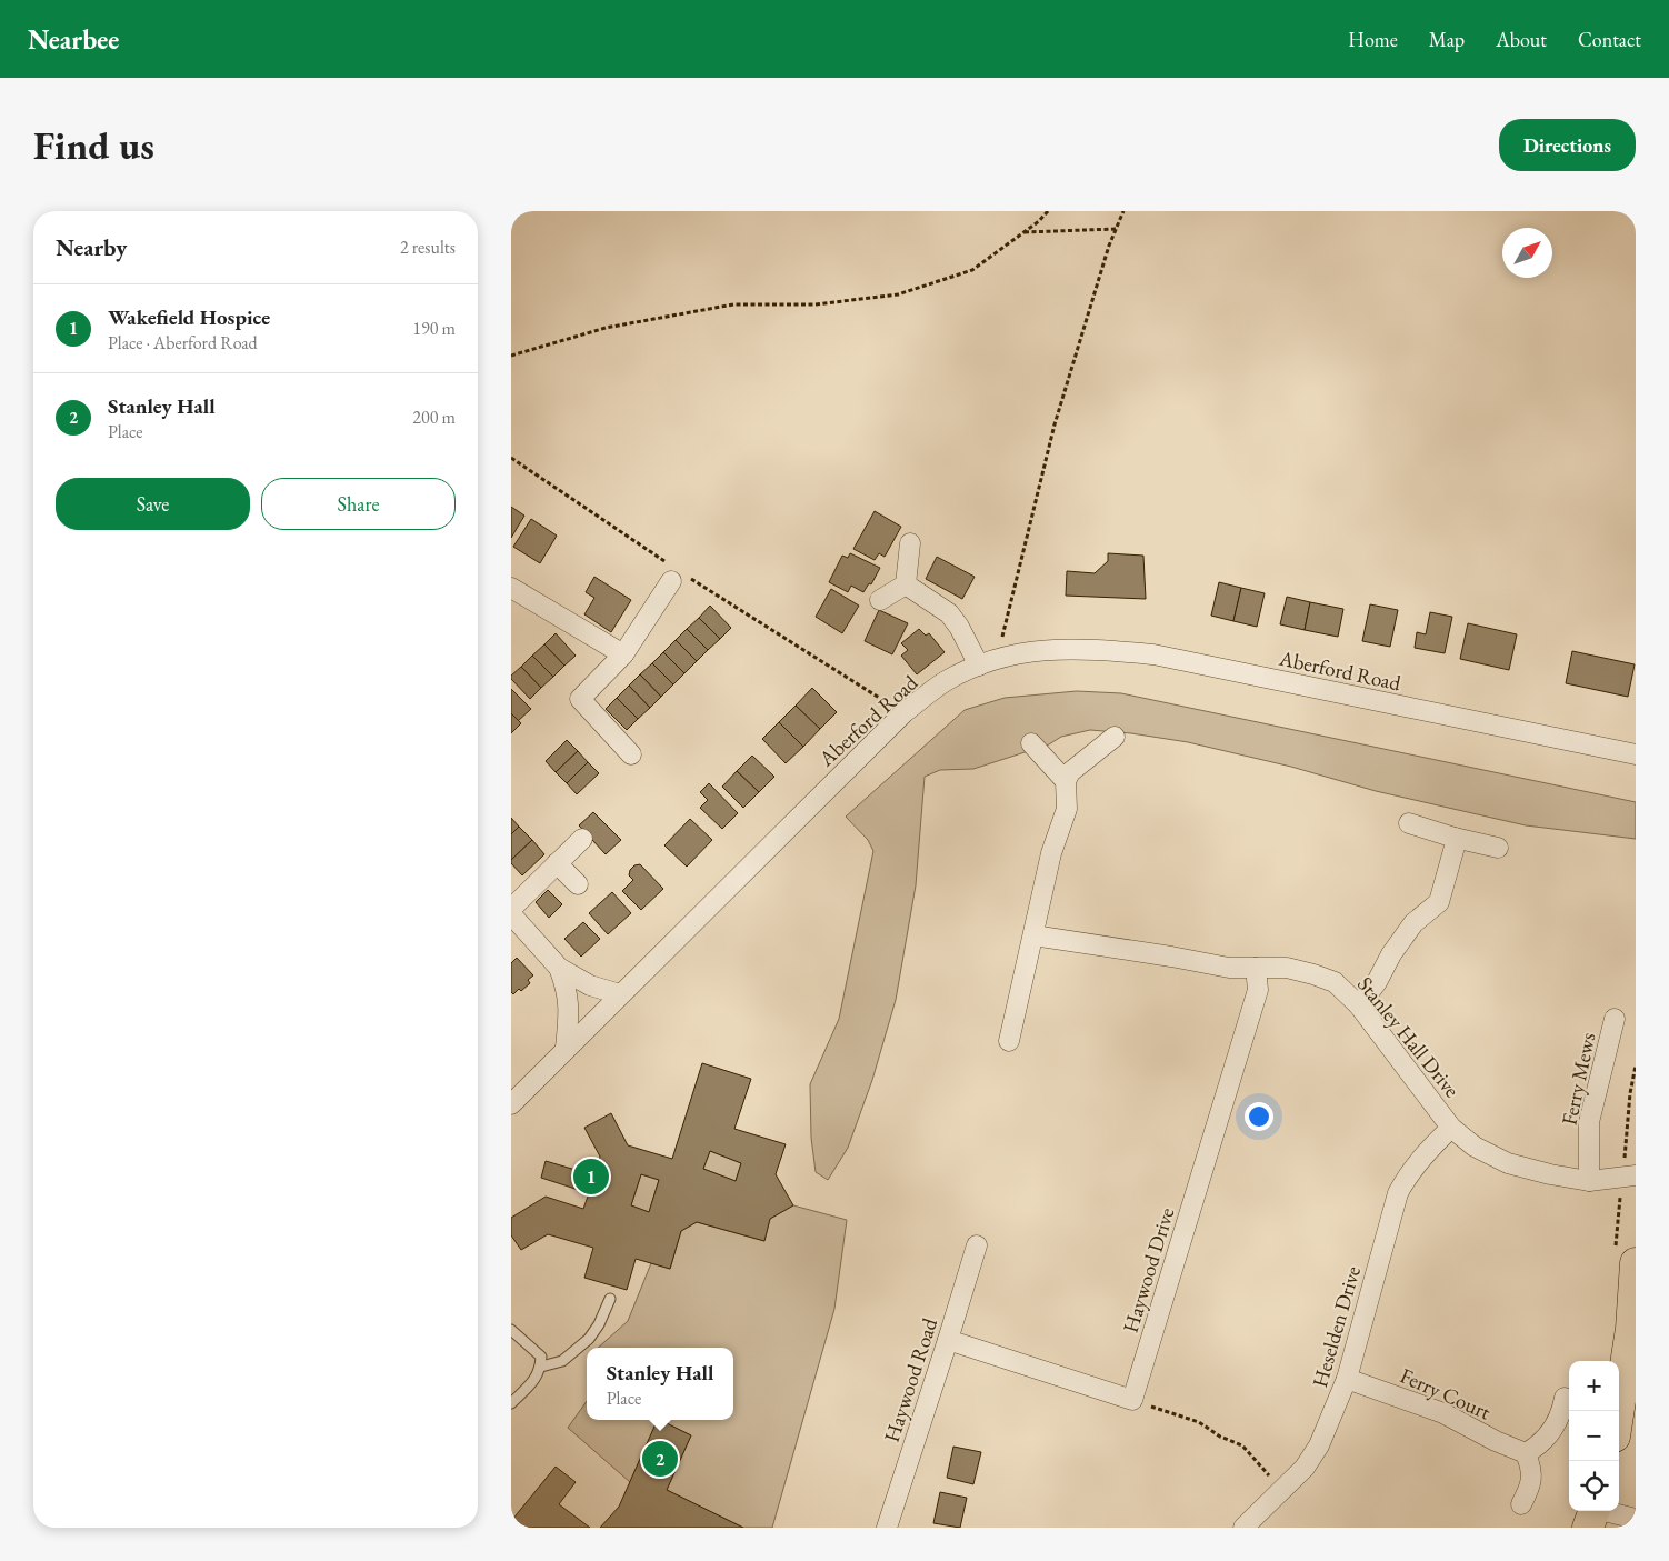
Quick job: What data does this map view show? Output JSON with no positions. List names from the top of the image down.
{
  "streets": {
    "street": [
      "Aberford Road",
      "Stanley Hall Drive",
      "Ferry Mews",
      "Haywood Drive",
      "Heselden Drive",
      "Haywood Road",
      "Ferry Court"
    ]
  },
  "crossings": [
    ["Stanley Hall Drive", "Ferry Mews"],
    ["Stanley Hall Drive", "Haywood Drive"],
    ["Stanley Hall Drive", "Heselden Drive"],
    ["Heselden Drive", "Ferry Court"]
  ],
  "north": "top right",
  "page": {
    "header": "Nearbee",
    "nav": [
      "Home",
      "Map",
      "About",
      "Contact"
    ],
    "buttons": [
      "Directions",
      ["Save", "Share"]
    ],
    "title": "Find us",
    "heading": ["Nearby", "2 results"],
    "list": [
      {
        "mark": "1",
        "name": "Wakefield Hospice",
        "note": "Place · Aberford Road",
        "value": "190 m"
      },
      {
        "mark": "2",
        "name": "Stanley Hall",
        "note": "Place",
        "value": "200 m"
      }
    ],
    "pins": ["1", "2"],
    "popup": ["Stanley Hall", "Place"],
    "map_buttons": ["+", "−"]
  }
}
